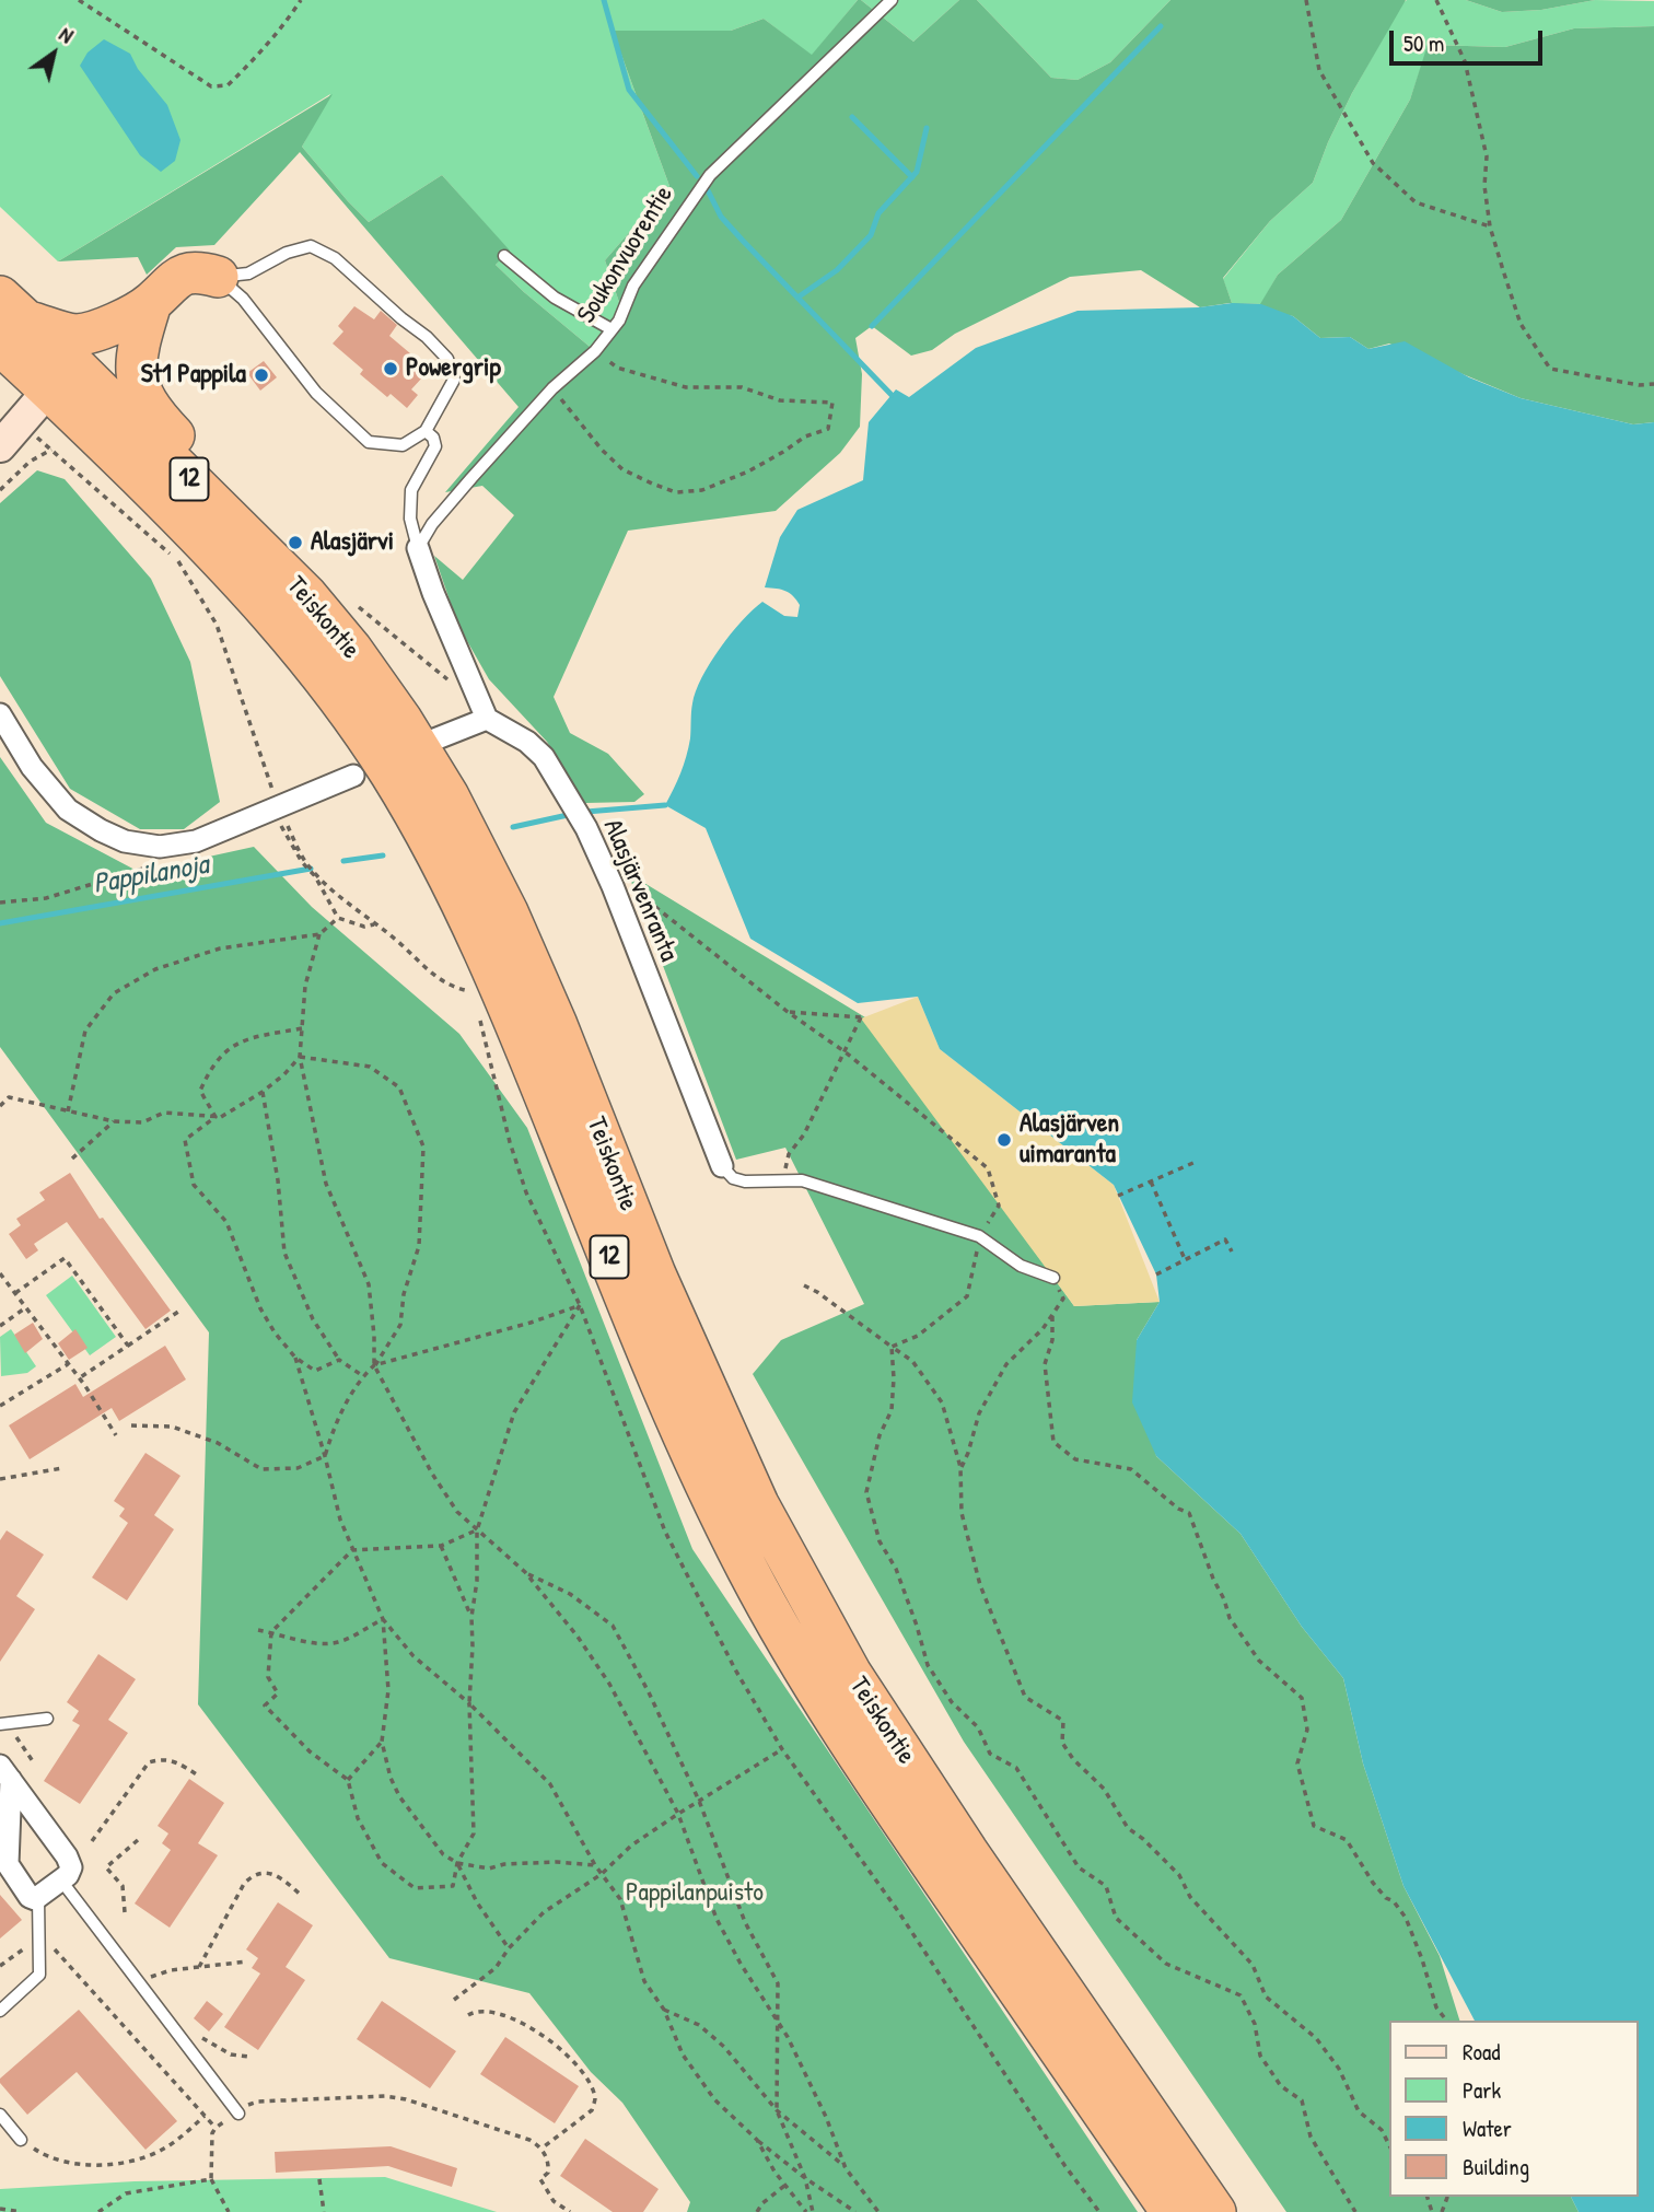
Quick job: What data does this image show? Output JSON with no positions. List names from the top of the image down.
{
  "streets": {
    "highway": ["12", "Teiskontie"],
    "street": ["Alasjärvenranta"],
    "lane": ["Soukonvuorentie"]
  },
  "water": ["Pappilanoja"],
  "parks": ["Pappilanpuisto"],
  "places": [
    "Powergrip",
    "St1 Pappila",
    "Alasjärvi",
    "Alasjärven uimaranta"
  ],
  "legend": [
    "Road",
    "Park",
    "Water",
    "Building"
  ],
  "scale_bar": "50 m",
  "north": "top right"
}
